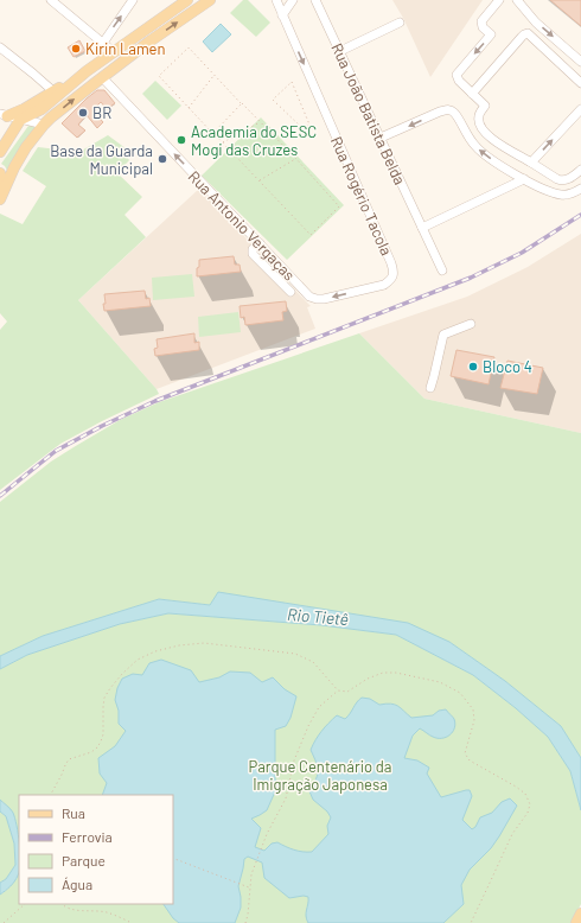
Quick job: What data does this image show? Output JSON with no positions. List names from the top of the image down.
{
  "streets": {
    "street": ["Rua João Batista Belda", "Rua Rogério Tacola", "Rua Antonio Vergaças"]
  },
  "crossings": [
    ["Rua Rogério Tacola", "Rua Antonio Vergaças"]
  ],
  "one_way": ["Rua Rogério Tacola", "Rua Antonio Vergaças"],
  "water": ["Rio Tietê"],
  "parks": ["Parque Centenário da Imigração Japonesa"],
  "places": [
    "Kirin Lamen",
    "BR",
    "Academia do SESC Mogi das Cruzes",
    "Base da Guarda Municipal",
    "Bloco 4"
  ],
  "legend": [
    "Rua",
    "Ferrovia",
    "Parque",
    "Água"
  ]
}
